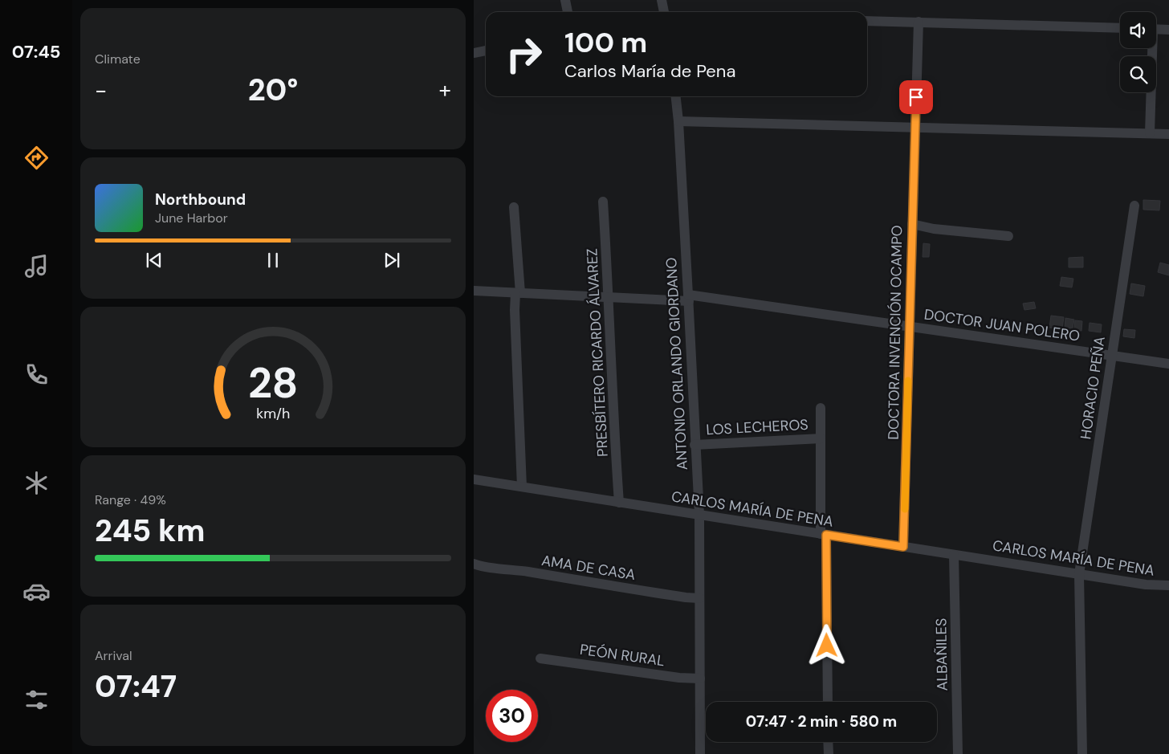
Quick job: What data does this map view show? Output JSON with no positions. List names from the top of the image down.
{
  "streets": {
    "street": [
      "DOCTOR JUAN POLERO",
      "DOCTORA INVENCIÓN OCAMPO",
      "PRESBÍTERO RICARDO ÁLVAREZ",
      "ANTONIO ORLANDO GIORDANO",
      "HORACIO PEÑA",
      "LOS LECHEROS",
      "CARLOS MARÍA DE PENA",
      "AMA DE CASA",
      "ALBAÑILES",
      "PEÓN RURAL"
    ]
  },
  "crossings": [
    ["DOCTOR JUAN POLERO", "DOCTORA INVENCIÓN OCAMPO"],
    ["DOCTOR JUAN POLERO", "PRESBÍTERO RICARDO ÁLVAREZ"],
    ["DOCTOR JUAN POLERO", "ANTONIO ORLANDO GIORDANO"],
    ["DOCTOR JUAN POLERO", "HORACIO PEÑA"],
    ["DOCTORA INVENCIÓN OCAMPO", "CARLOS MARÍA DE PENA"],
    ["PRESBÍTERO RICARDO ÁLVAREZ", "CARLOS MARÍA DE PENA"],
    ["ANTONIO ORLANDO GIORDANO", "LOS LECHEROS"],
    ["ANTONIO ORLANDO GIORDANO", "CARLOS MARÍA DE PENA"],
    ["ANTONIO ORLANDO GIORDANO", "AMA DE CASA"],
    ["ANTONIO ORLANDO GIORDANO", "PEÓN RURAL"],
    ["HORACIO PEÑA", "CARLOS MARÍA DE PENA"],
    ["CARLOS MARÍA DE PENA", "ALBAÑILES"]
  ],
  "page": {
    "tabs": "07:45",
    "tile": [
      "Climate",
      ["Range · 49%", "245 km"],
      ["Arrival", "07:47"]
    ],
    "turn": ["100 m", "Carlos María de Pena"],
    "heat": ["−", "20°", "+"],
    "song": ["Northbound", "June Harbor"],
    "limit": "30",
    "trip": "07:47 · 2 min · 580 m",
    "gauge": ["28", "km/h"]
  }
}
